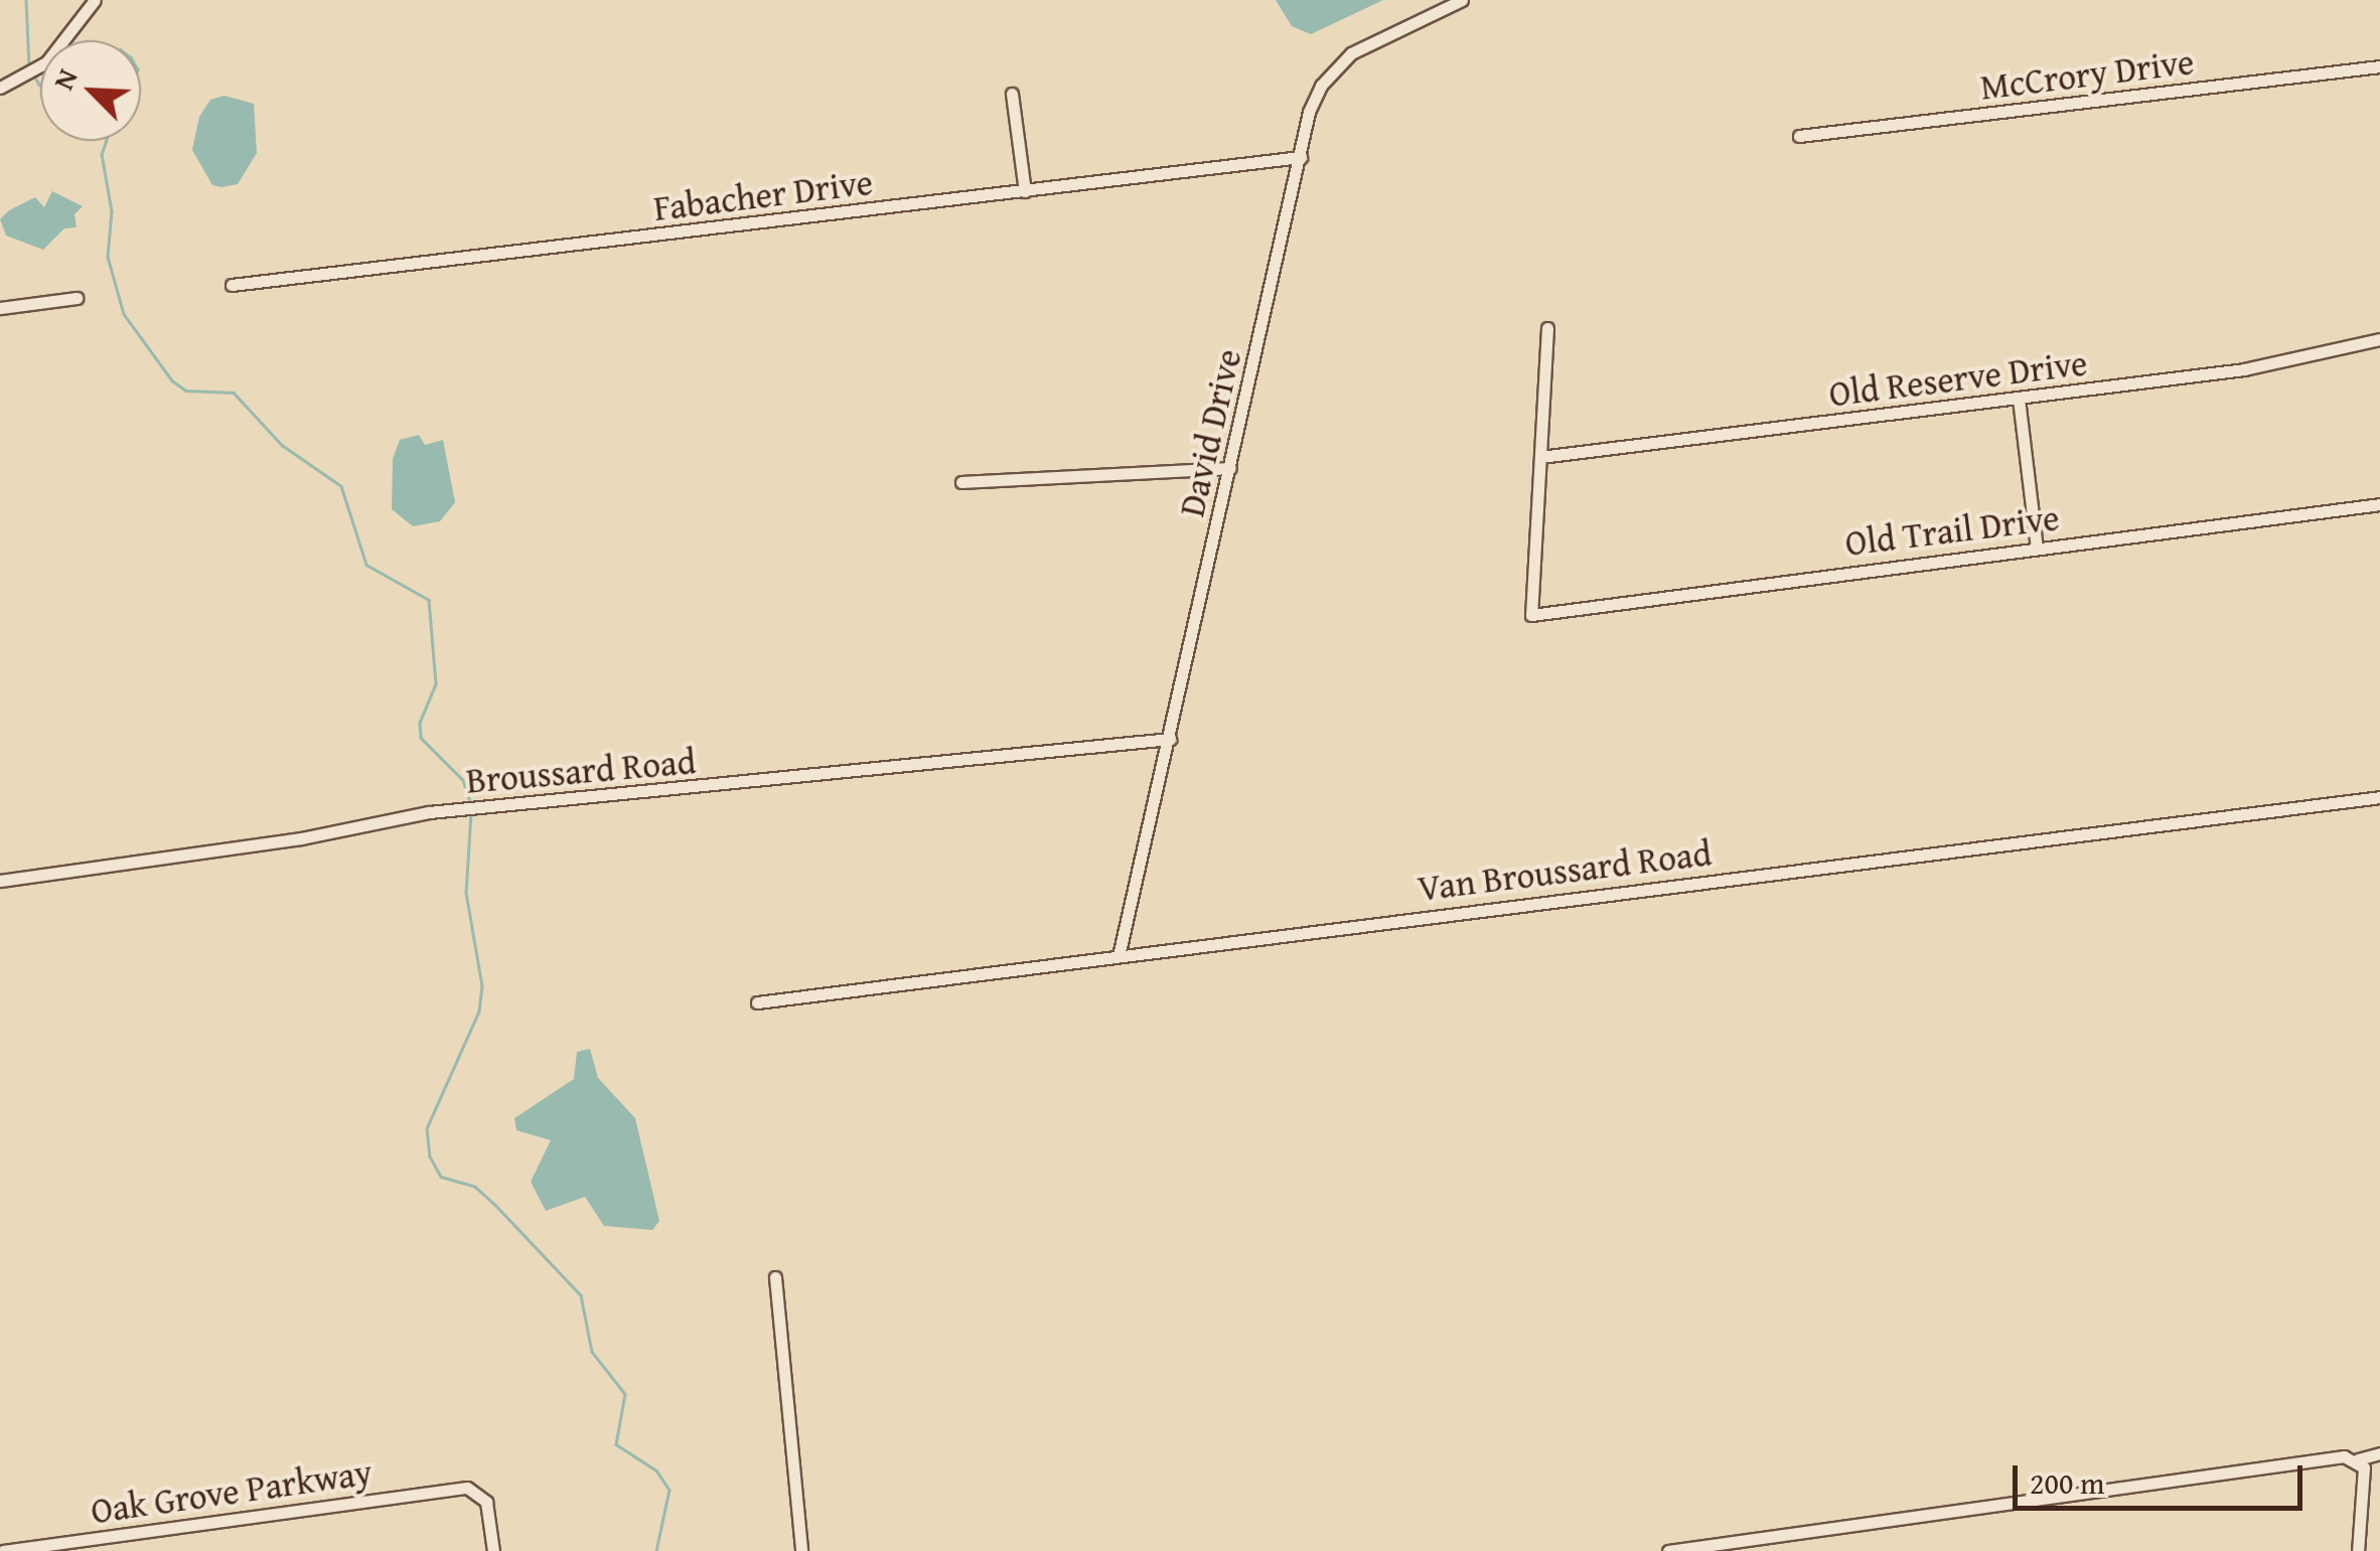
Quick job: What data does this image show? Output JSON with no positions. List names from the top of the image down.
{
  "streets": {
    "street": [
      "McCrory Drive",
      "Fabacher Drive",
      "Old Reserve Drive",
      "David Drive",
      "Old Trail Drive",
      "Broussard Road",
      "Van Broussard Road",
      "Oak Grove Parkway"
    ]
  },
  "crossings": [
    ["Fabacher Drive", "David Drive"],
    ["Old Reserve Drive", "Old Trail Drive"],
    ["David Drive", "Broussard Road"],
    ["David Drive", "Van Broussard Road"]
  ],
  "scale_bar": "200 m",
  "north": "top left"
}
